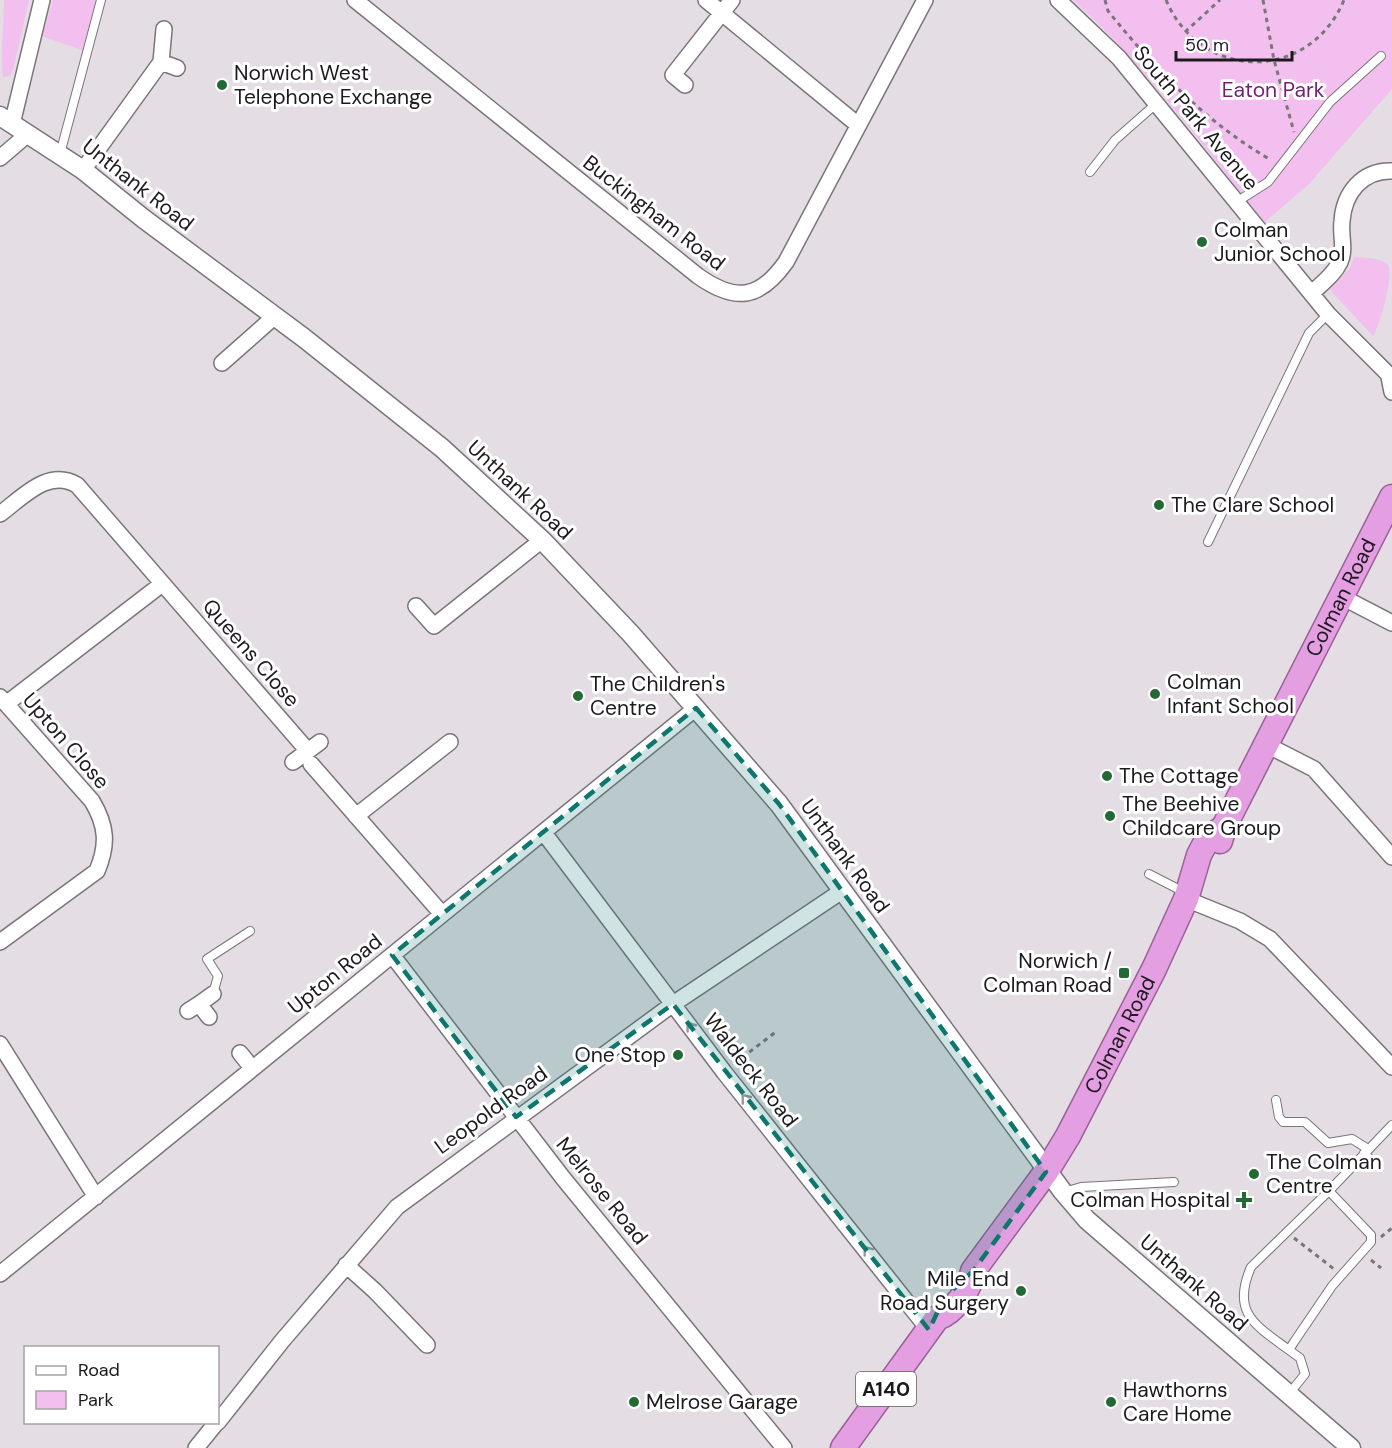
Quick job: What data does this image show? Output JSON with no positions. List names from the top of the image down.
{
  "streets": {
    "highway": ["Colman Road", "A140"],
    "street": [
      "South Park Avenue",
      "Unthank Road",
      "Buckingham Road",
      "Queens Close",
      "Upton Close",
      "Upton Road",
      "Waldeck Road",
      "Leopold Road",
      "Melrose Road"
    ]
  },
  "crossings": [
    ["Unthank Road", "Colman Road"],
    ["Unthank Road", "Upton Road"],
    ["Unthank Road", "Leopold Road"],
    ["Unthank Road", "A140"],
    ["Colman Road", "A140"],
    ["Queens Close", "Upton Road"],
    ["Upton Road", "Waldeck Road"],
    ["Upton Road", "Melrose Road"],
    ["Waldeck Road", "Leopold Road"],
    ["Waldeck Road", "A140"],
    ["Leopold Road", "Melrose Road"]
  ],
  "one_way": ["Waldeck Road"],
  "parks": ["Eaton Park"],
  "places": {
    "other": [
      "Norwich West Telephone Exchange",
      "Colman Junior School",
      "The Clare School",
      "Colman Infant School",
      "The Children's Centre",
      "The Cottage",
      "The Beehive Childcare Group",
      "One Stop",
      "The Colman Centre",
      "Mile End Road Surgery",
      "Melrose Garage",
      "Hawthorns Care Home"
    ],
    "transit": ["Norwich / Colman Road"],
    "health": ["Colman Hospital"]
  },
  "legend": ["Road", "Park"],
  "scale_bar": "50 m"
}
